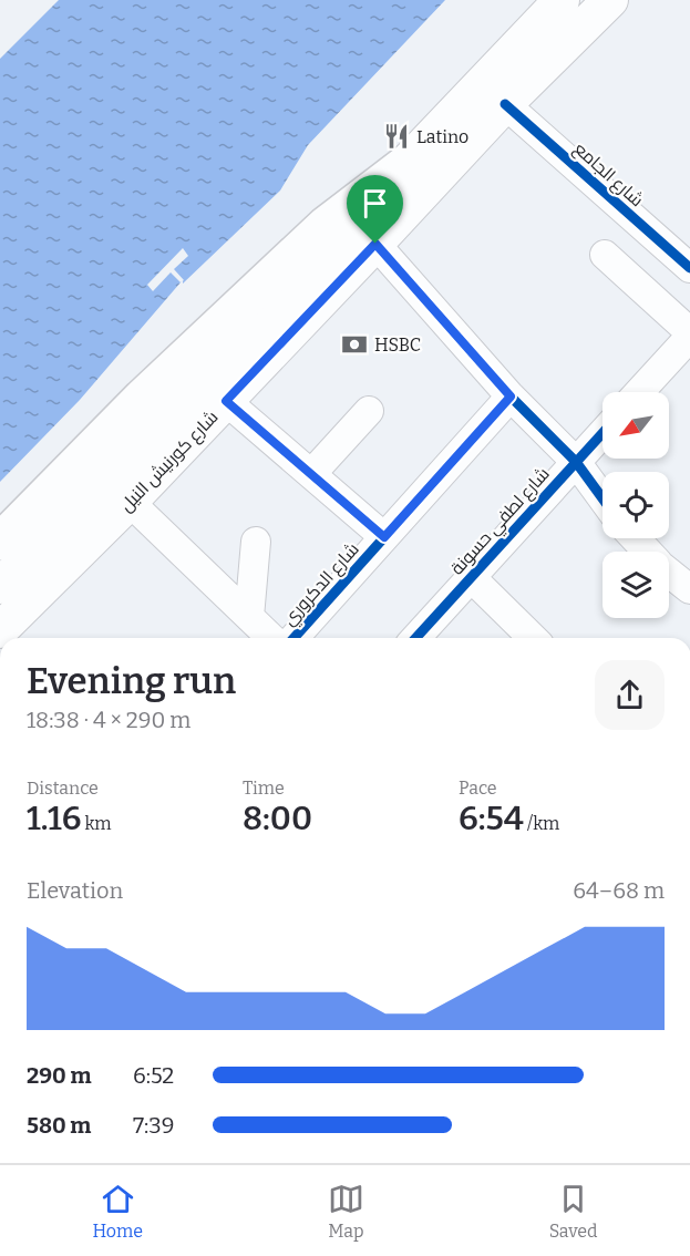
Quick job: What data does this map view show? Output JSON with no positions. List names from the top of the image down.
{
  "streets": {
    "main road": ["شارع كورنيش النيل"],
    "street": ["شارع الجامع", "شارع لطفي حسونة", "شارع الدكروري"]
  },
  "crossings": [
    ["شارع الجامع", "شارع كورنيش النيل"]
  ],
  "places": {
    "restaurant": ["Latino"],
    "bank": ["HSBC"]
  },
  "north": "bottom left",
  "page": {
    "heading": ["Evening run", "18:38 · 4 × 290 m"],
    "stats": [
      ["Distance", "1.16 km"],
      ["Time", "8:00"],
      ["Pace", "6:54 /km"]
    ],
    "chart": ["Elevation", "64–68 m"],
    "list": [
      {
        "name": "290 m",
        "note": "6:52"
      },
      {
        "name": "580 m",
        "note": "7:39"
      }
    ],
    "tabs": ["Home", "Map", "Saved"]
  }
}
